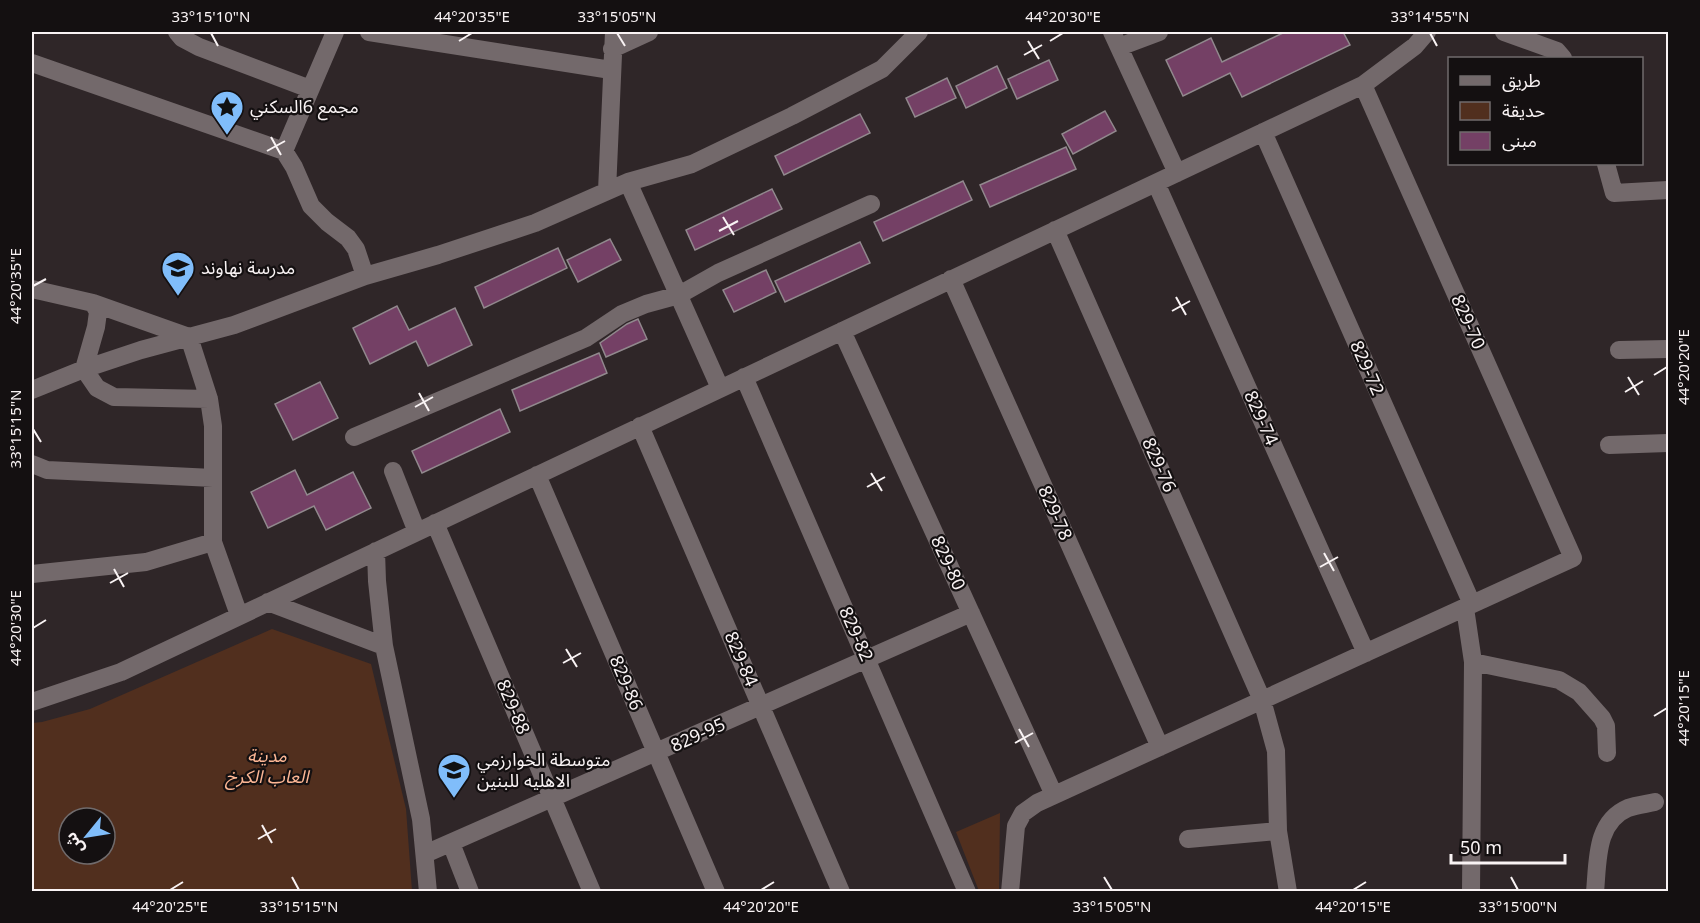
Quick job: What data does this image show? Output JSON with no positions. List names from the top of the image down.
{
  "streets": {
    "street": [
      "829-70",
      "829-72",
      "829-74",
      "829-76",
      "829-78",
      "829-80",
      "829-82",
      "829-84",
      "829-86",
      "829-88",
      "829-95"
    ]
  },
  "crossings": [
    ["829-70", "829-72"],
    ["829-80", "829-95"],
    ["829-82", "829-95"],
    ["829-84", "829-95"],
    ["829-86", "829-95"],
    ["829-88", "829-95"]
  ],
  "parks": ["مدينة العاب الكرخ"],
  "places": {
    "place": ["مجمع 6السكني"],
    "school or university": ["مدرسة نهاوند", "متوسطة الخوارزمي الاهليه للبنين"]
  },
  "legend": ["طريق", "حديقة", "مبنى"],
  "scale_bar": "50 m",
  "north": "bottom left",
  "coordinates": [
    "33°15'10\"N",
    "44°20'35\"E",
    "33°15'05\"N",
    "44°20'30\"E",
    "33°14'55\"N",
    "44°20'20\"E",
    "33°15'15\"N",
    "44°20'15\"E",
    "44°20'25\"E",
    "33°15'00\"N"
  ]
}
